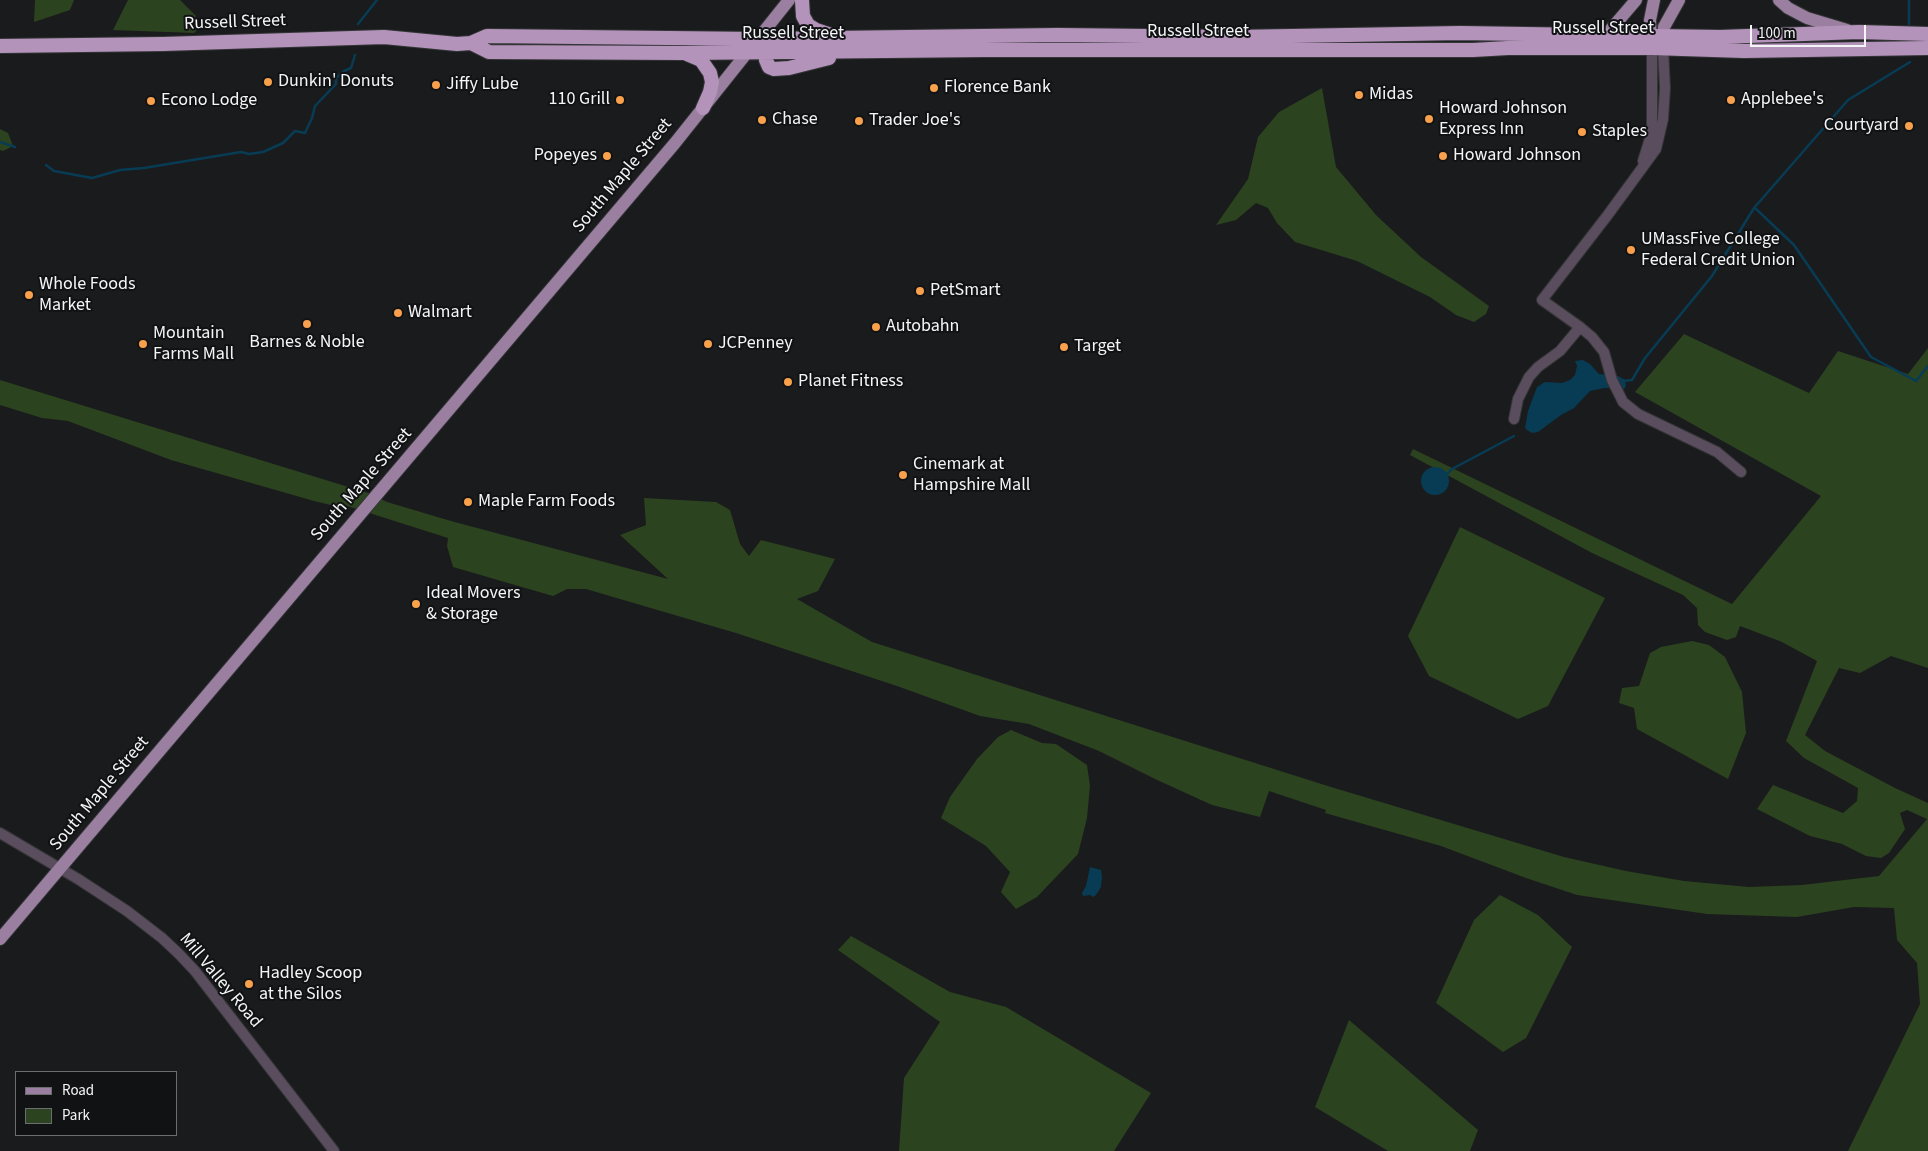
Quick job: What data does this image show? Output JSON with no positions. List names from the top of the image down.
{
  "streets": {
    "highway": ["Russell Street"],
    "main road": ["South Maple Street"],
    "street": ["Mill Valley Road"]
  },
  "crossings": [
    ["Russell Street", "South Maple Street"],
    ["South Maple Street", "Mill Valley Road"]
  ],
  "places": [
    "Dunkin' Donuts",
    "Jiffy Lube",
    "Florence Bank",
    "Midas",
    "110 Grill",
    "Applebee's",
    "Econo Lodge",
    "Howard Johnson Express Inn",
    "Chase",
    "Trader Joe's",
    "Courtyard",
    "Staples",
    "Popeyes",
    "Howard Johnson",
    "UMassFive College Federal Credit Union",
    "PetSmart",
    "Whole Foods Market",
    "Walmart",
    "Barnes & Noble",
    "Autobahn",
    "Mountain Farms Mall",
    "JCPenney",
    "Target",
    "Planet Fitness",
    "Cinemark at Hampshire Mall",
    "Maple Farm Foods",
    "Ideal Movers & Storage",
    "Hadley Scoop at the Silos"
  ],
  "legend": ["Road", "Park"],
  "scale_bar": "100 m"
}
